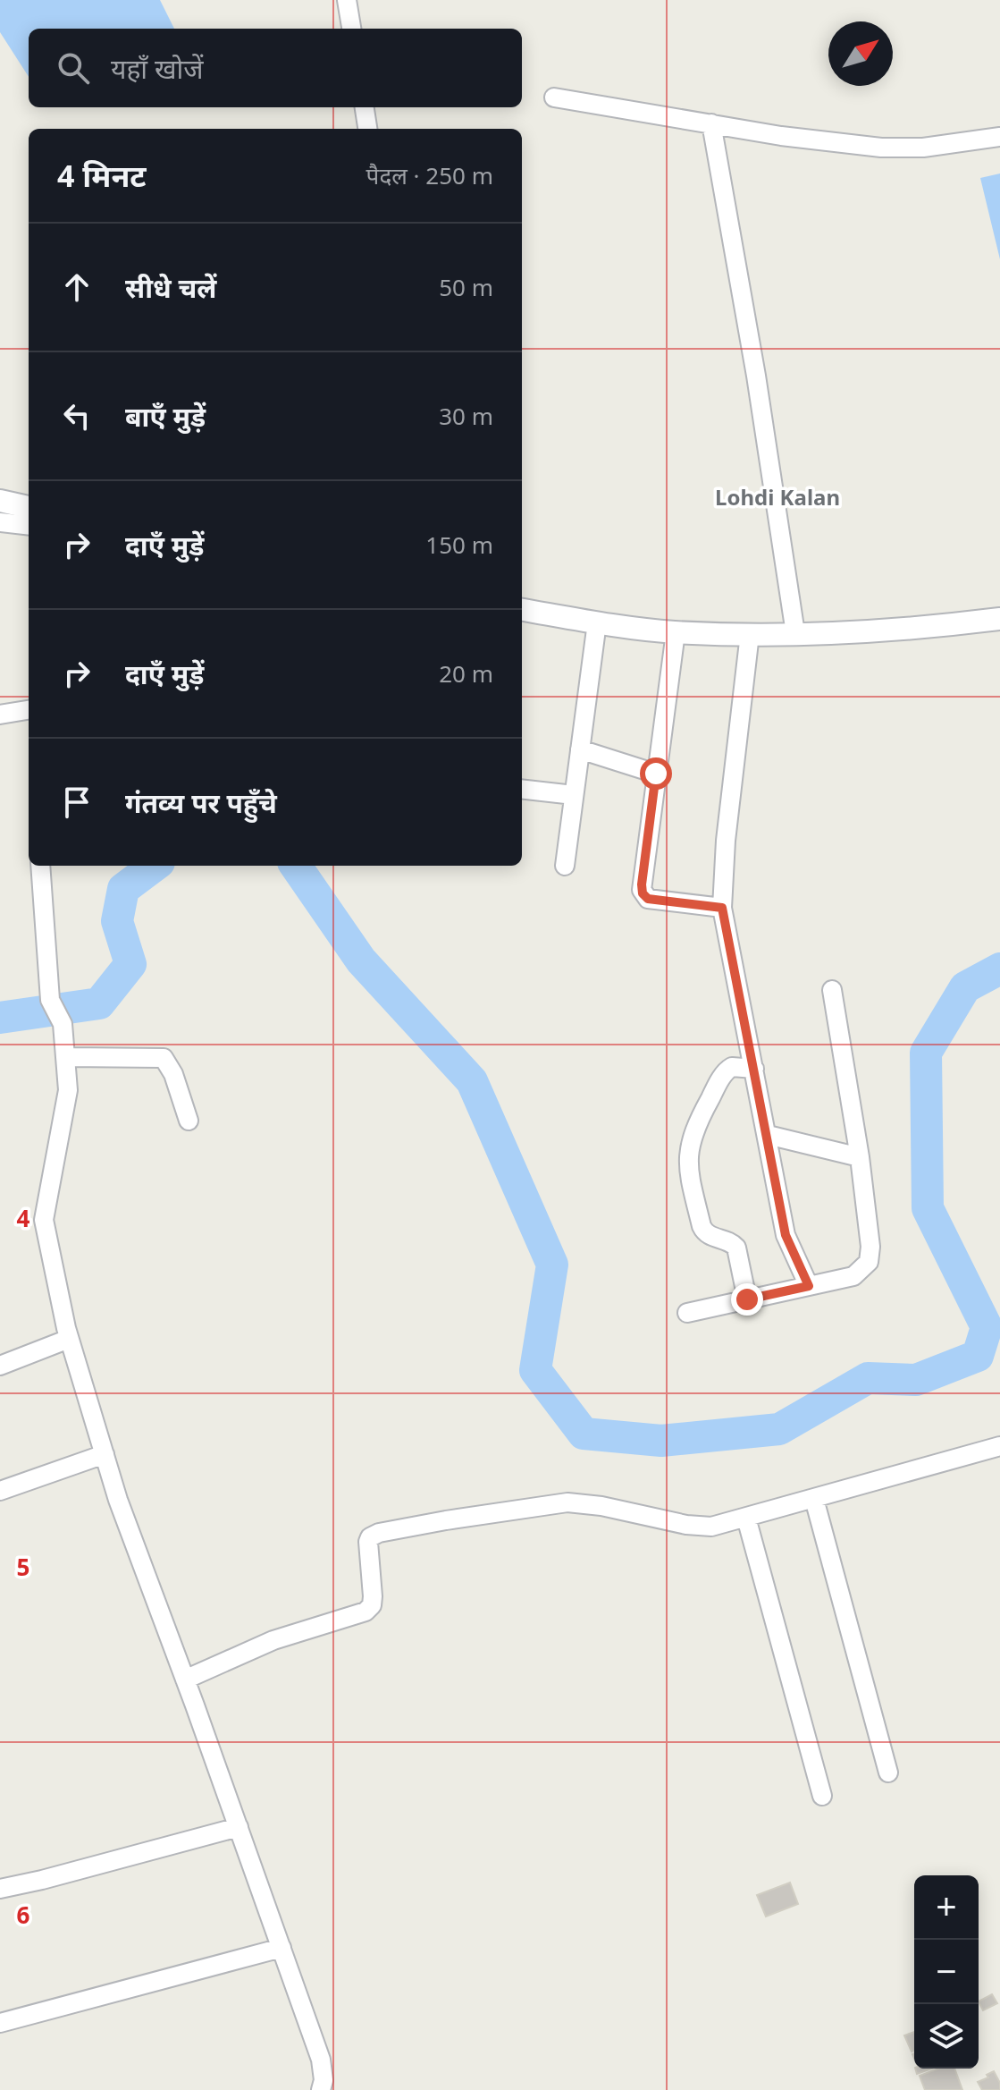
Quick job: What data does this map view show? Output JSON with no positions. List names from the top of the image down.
{
  "districts": ["Lohdi Kalan"],
  "north": "top right",
  "page": {
    "search": "यहाँ खोजें",
    "heading": ["4 मिनट", "पैदल · 250 m"],
    "list": [
      ["सीधे चलें", "50 m"],
      ["बाएँ मुड़ें", "30 m"],
      ["दाएँ मुड़ें", "150 m"],
      ["दाएँ मुड़ें", "20 m"],
      "गंतव्य पर पहुँचे"
    ],
    "map_buttons": ["+", "−"]
  },
  "grid": {
    "rows": ["4", "5", "6"]
  }
}
